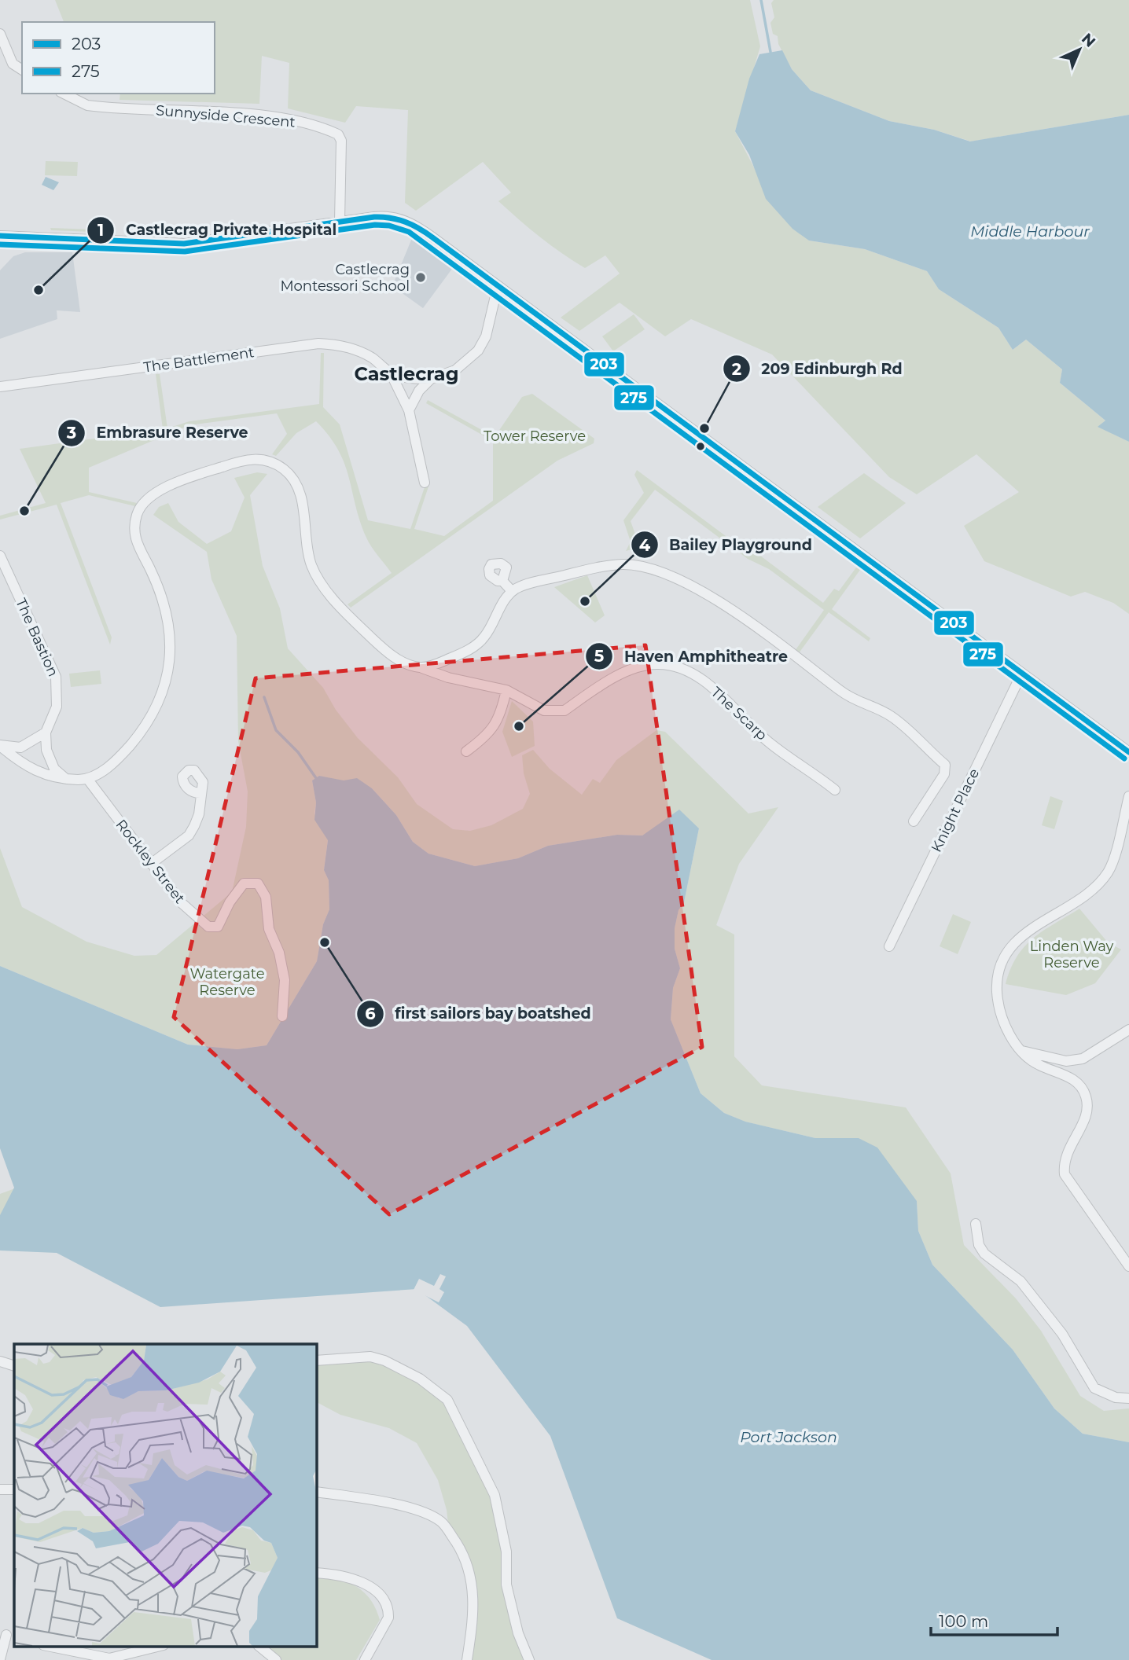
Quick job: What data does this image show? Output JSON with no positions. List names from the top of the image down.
{
  "streets": {
    "street": [
      "Sunnyside Crescent",
      "The Battlement",
      "The Bastion",
      "The Scarp",
      "Knight Place",
      "Rockley Street"
    ]
  },
  "crossings": [
    ["The Scarp", "Rockley Street"]
  ],
  "districts": ["Castlecrag"],
  "water": ["Middle Harbour", "Port Jackson"],
  "parks": ["Tower Reserve", "Linden Way Reserve", "Watergate Reserve"],
  "places": [
    "Castlecrag Montessori School",
    "Castlecrag Private Hospital",
    "209 Edinburgh Rd",
    "Embrasure Reserve",
    "Bailey Playground",
    "Haven Amphitheatre",
    "first sailors bay boatshed"
  ],
  "lines": ["transit line 203", "transit line 275"],
  "legend": ["203", "275"],
  "scale_bar": "100 m",
  "north": "top right"
}
